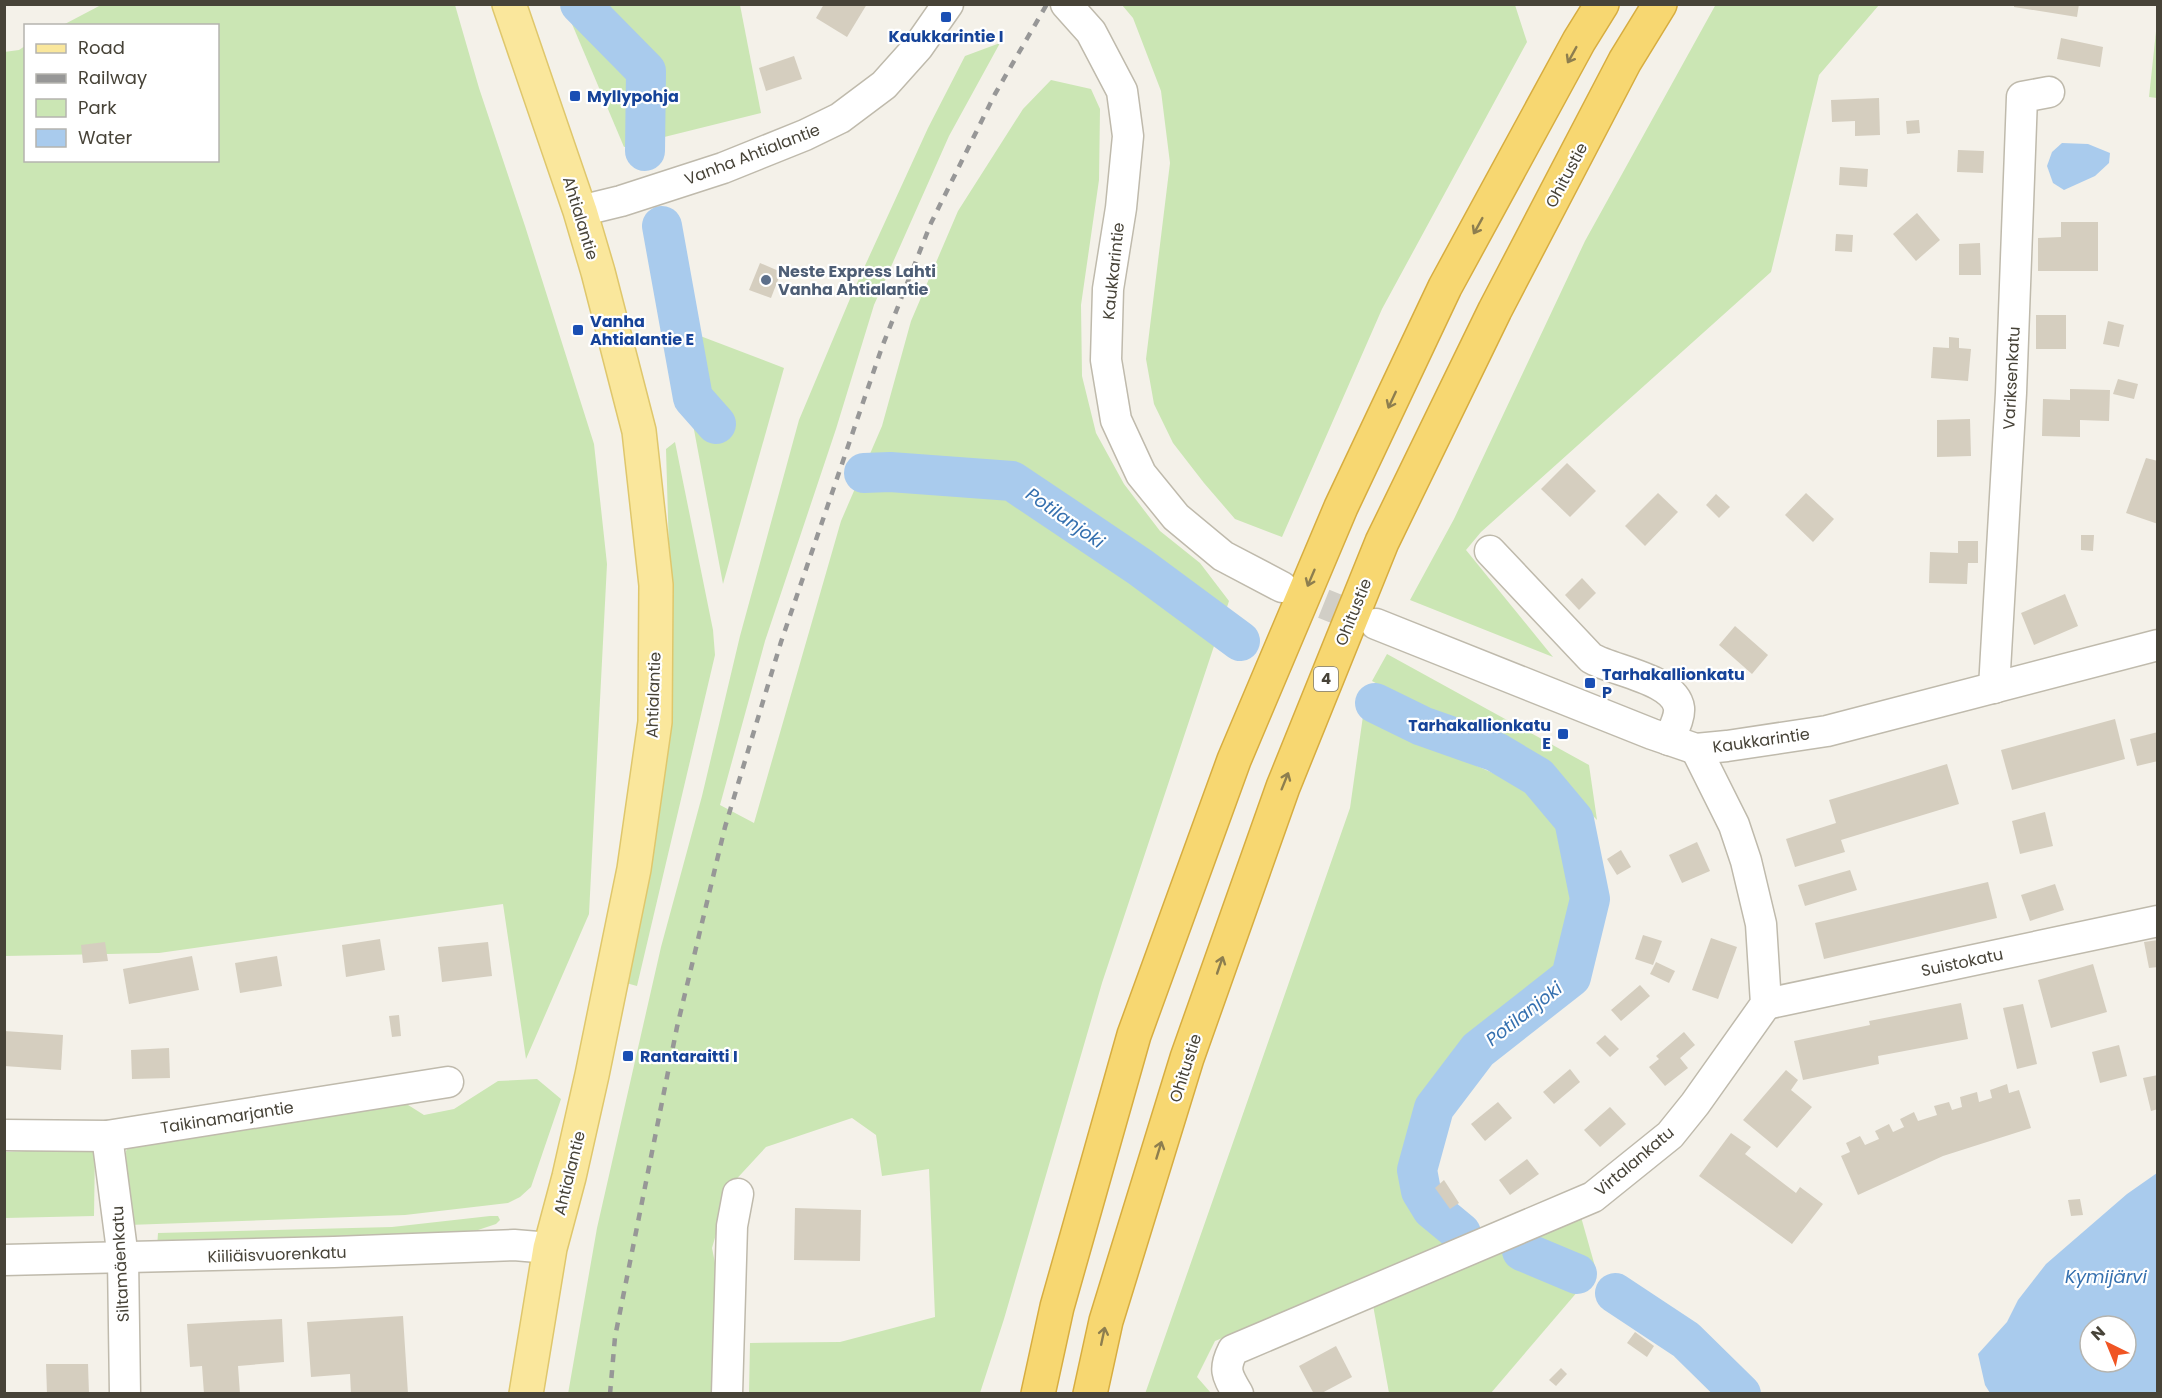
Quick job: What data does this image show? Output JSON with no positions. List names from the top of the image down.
{
  "streets": {
    "highway": ["Ohitustie", "4"],
    "main road": ["Ahtialantie"],
    "street": [
      "Vanha Ahtialantie",
      "Kaukkarintie",
      "Variksenkatu",
      "Suistokatu",
      "Taikinamarjantie",
      "Virtalankatu",
      "Kiiliäisvuorenkatu",
      "Siltamäenkatu"
    ]
  },
  "crossings": [
    ["Vanha Ahtialantie", "Ahtialantie"],
    ["Ahtialantie", "Kiiliäisvuorenkatu"],
    ["Kaukkarintie", "Variksenkatu"],
    ["Suistokatu", "Virtalankatu"],
    ["Taikinamarjantie", "Siltamäenkatu"],
    ["Kiiliäisvuorenkatu", "Siltamäenkatu"]
  ],
  "water": ["Potilanjoki", "Kymijärvi"],
  "places": {
    "transit": [
      "Kaukkarintie I",
      "Myllypohja",
      "Vanha Ahtialantie E",
      "Tarhakallionkatu P",
      "Tarhakallionkatu E",
      "Rantaraitti I"
    ],
    "other": ["Neste Express Lahti Vanha Ahtialantie"]
  },
  "legend": [
    "Road",
    "Railway",
    "Park",
    "Water"
  ],
  "north": "top left"
}
